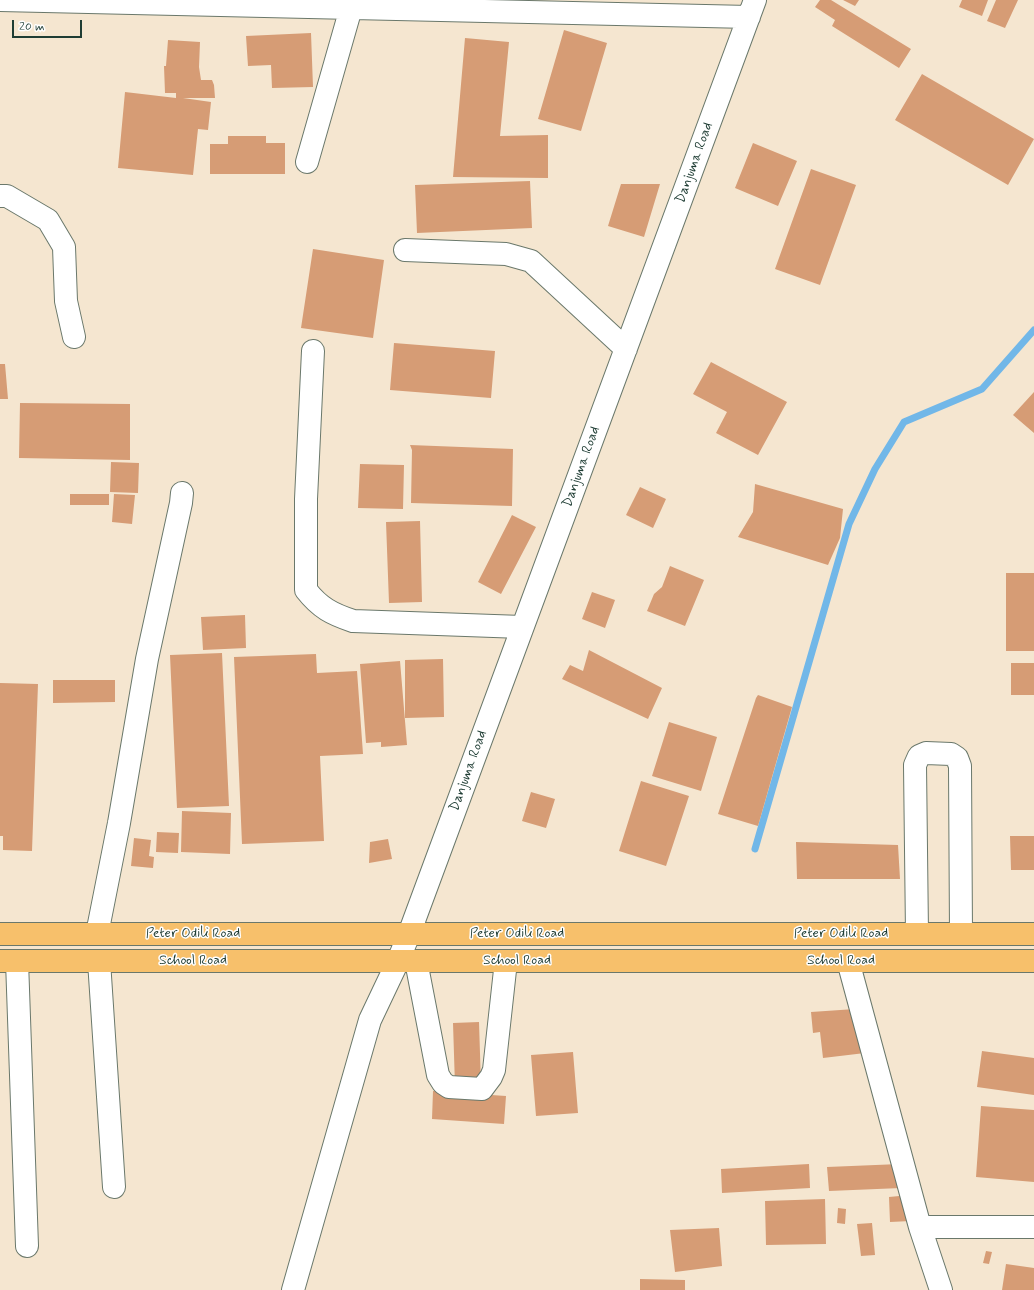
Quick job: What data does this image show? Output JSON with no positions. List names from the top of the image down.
{
  "streets": {
    "main road": ["Peter Odili Road", "School Road"],
    "street": ["Danjuma Road"]
  },
  "crossings": [
    ["Danjuma Road", "Peter Odili Road"],
    ["Danjuma Road", "School Road"]
  ],
  "scale_bar": "20 m"
}
